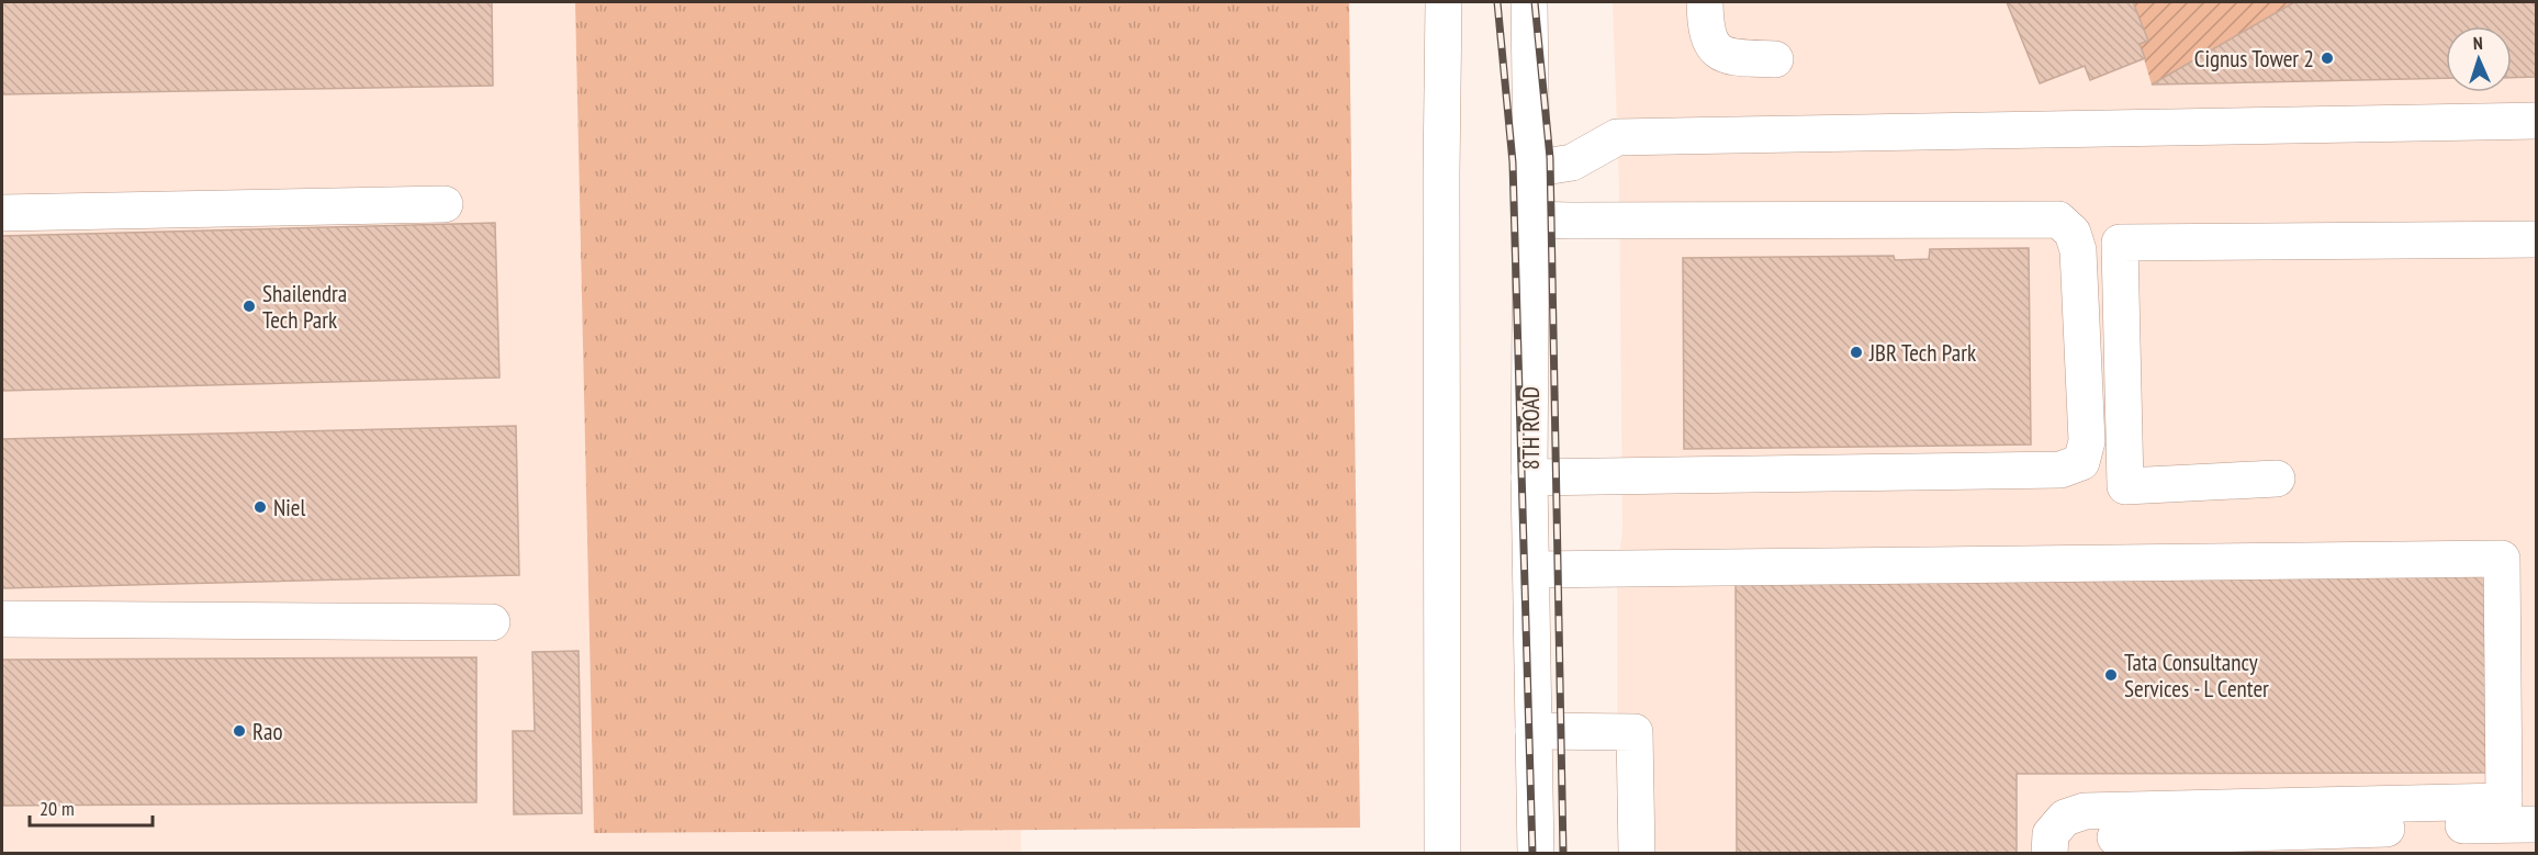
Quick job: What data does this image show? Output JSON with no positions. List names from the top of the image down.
{
  "streets": {
    "main road": ["8TH ROAD"]
  },
  "places": [
    "Cignus Tower 2",
    "Shailendra Tech Park",
    "JBR Tech Park",
    "Niel",
    "Tata Consultancy Services - L Center",
    "Rao"
  ],
  "scale_bar": "20 m",
  "north": "top"
}
